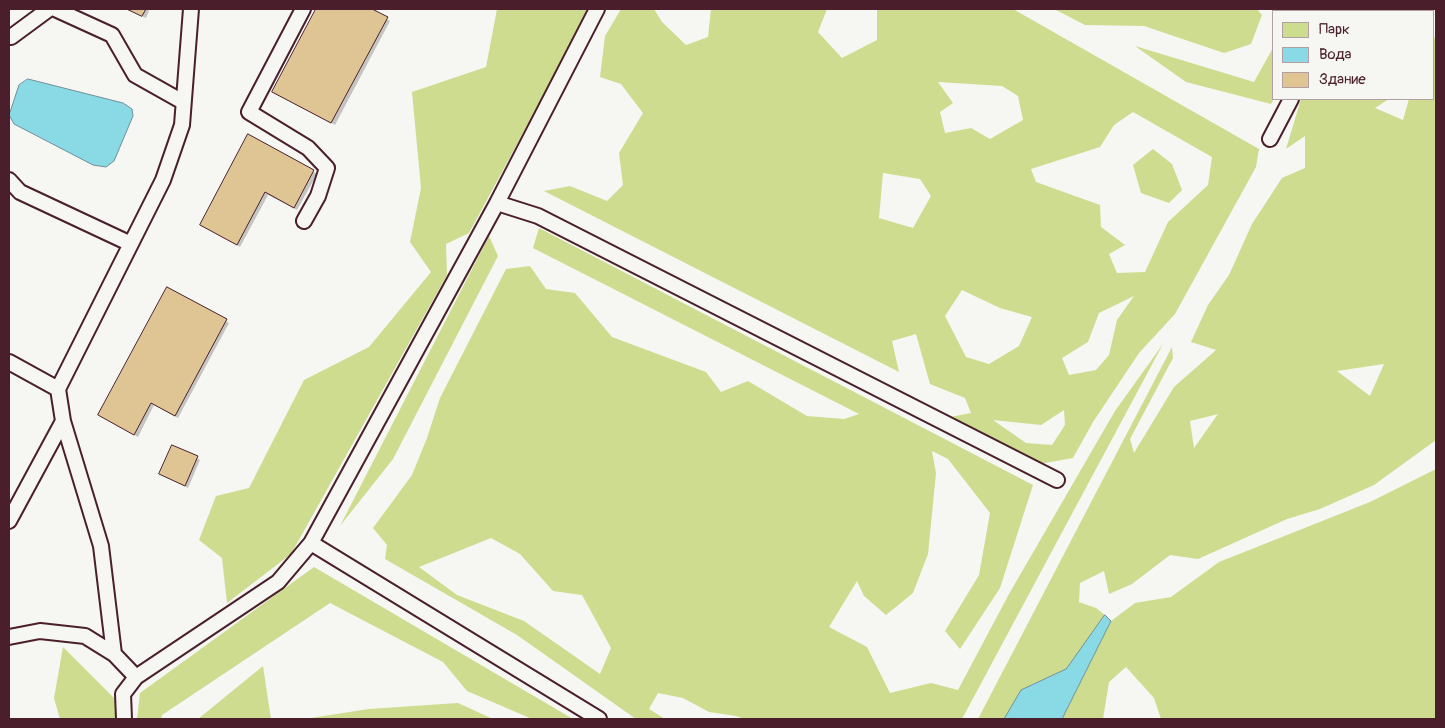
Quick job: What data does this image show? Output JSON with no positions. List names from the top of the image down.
{
  "legend": ["Парк", "Вода", "Здание"]
}
